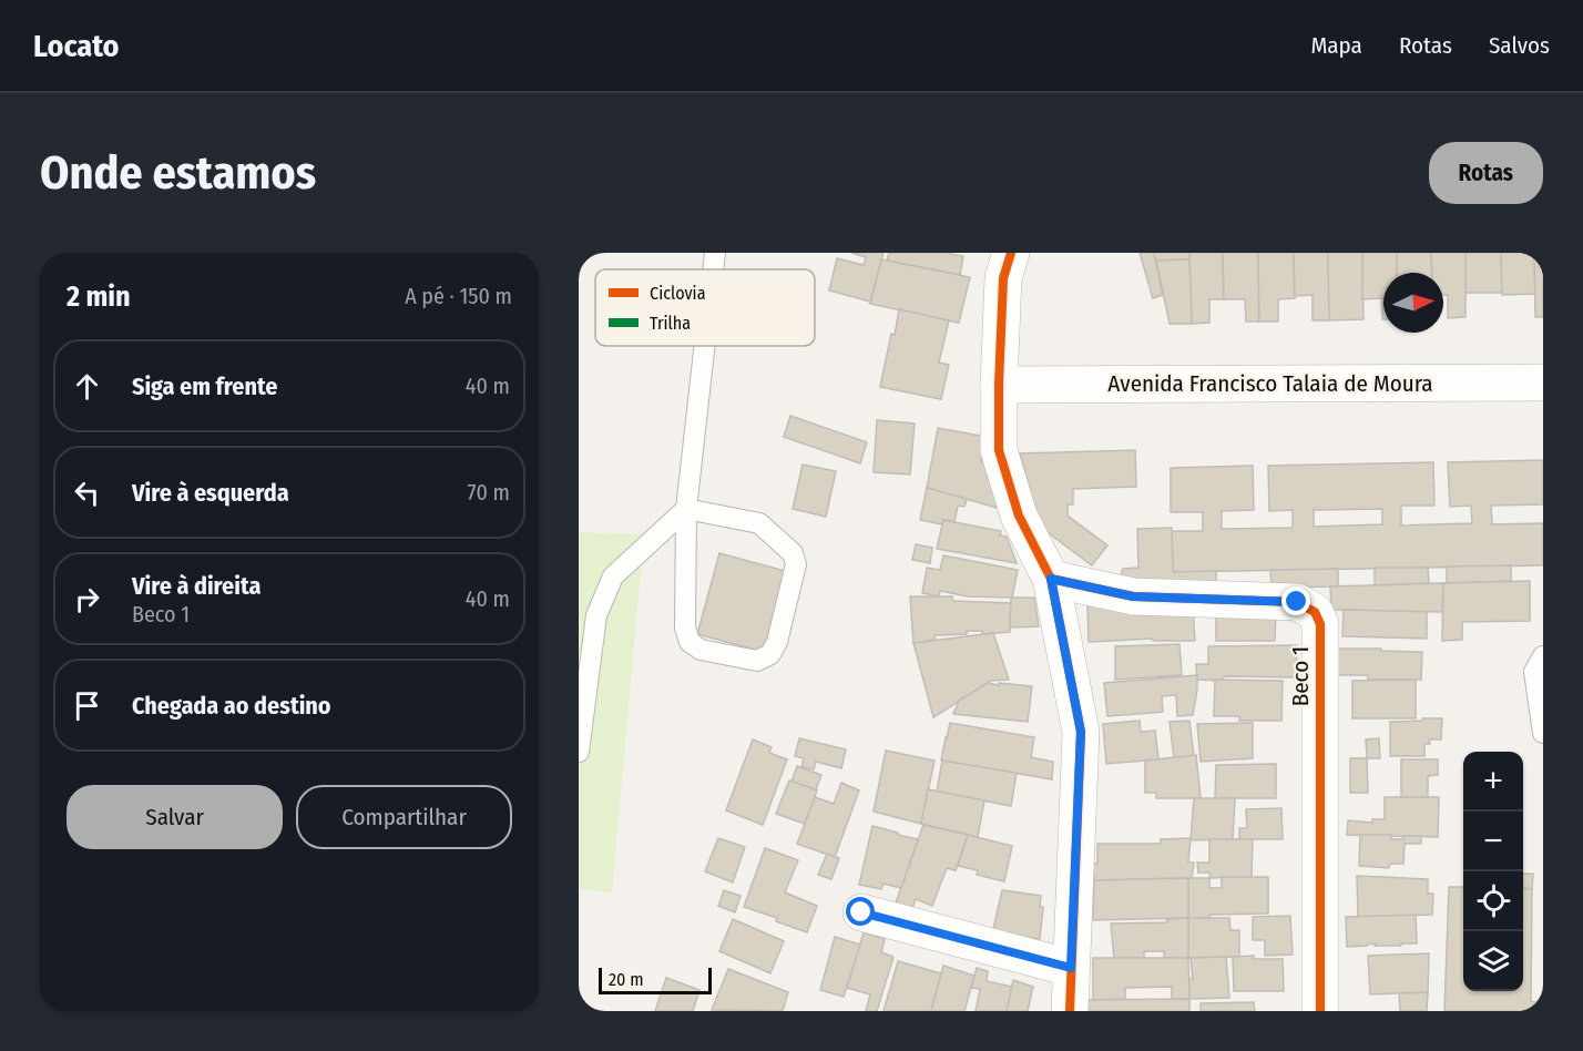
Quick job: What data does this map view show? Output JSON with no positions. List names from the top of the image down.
{
  "streets": {
    "street": ["Avenida Francisco Talaia de Moura", "Beco 1"]
  },
  "legend": ["Ciclovia", "Trilha"],
  "scale_bar": "20 m",
  "north": "right",
  "page": {
    "header": "Locato",
    "nav": ["Mapa", "Rotas", "Salvos"],
    "buttons": [
      "Rotas",
      ["Salvar", "Compartilhar"]
    ],
    "title": "Onde estamos",
    "heading": ["2 min", "A pé · 150 m"],
    "list": [
      ["Siga em frente", "40 m"],
      ["Vire à esquerda", "70 m"],
      ["Vire à direita", "Beco 1", "40 m"],
      "Chegada ao destino"
    ],
    "map_buttons": ["+", "−"],
    "scale": "20 m"
  }
}
